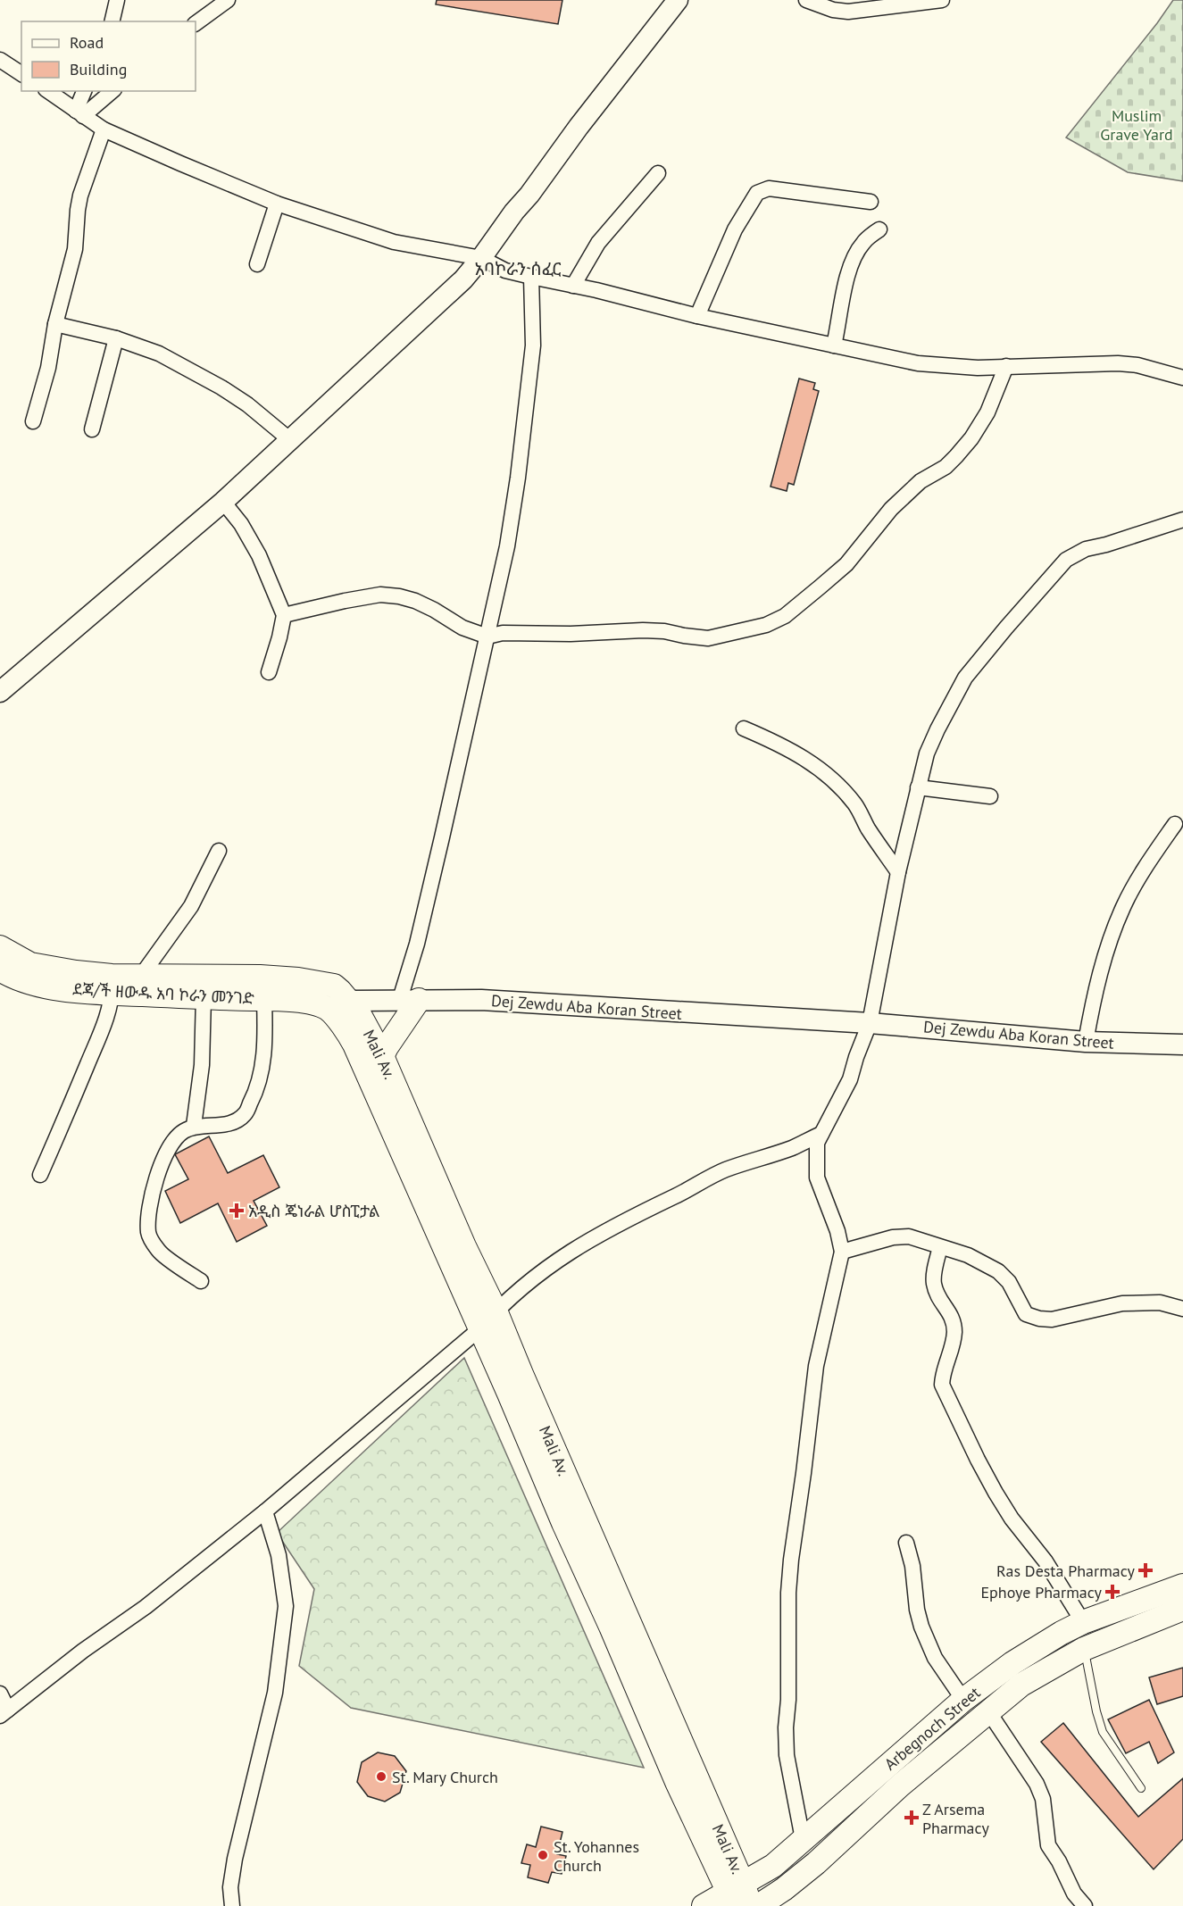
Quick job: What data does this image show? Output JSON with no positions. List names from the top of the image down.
{
  "streets": {
    "main road": [
      "ደጃ/ች ዘውዱ አባ ኮራን መንገድ",
      "Dej Zewdu Aba Koran Street",
      "Mali Av.",
      "Arbegnoch Street"
    ]
  },
  "crossings": [
    ["ደጃ/ች ዘውዱ አባ ኮራን መንገድ", "Dej Zewdu Aba Koran Street"],
    ["ደጃ/ች ዘውዱ አባ ኮራን መንገድ", "Mali Av."],
    ["Dej Zewdu Aba Koran Street", "Mali Av."],
    ["Mali Av.", "Arbegnoch Street"]
  ],
  "districts": ["አባኮራን ሰፈር"],
  "parks": ["Muslim Grave Yard"],
  "places": {
    "health": [
      "አዲስ ጄነራል ሆስፒታል",
      "Ras Desta Pharmacy",
      "Ephoye Pharmacy",
      "Z Arsema Pharmacy"
    ],
    "other": ["St. Mary Church", "St. Yohannes Church"]
  },
  "legend": ["Road", "Building"]
}
